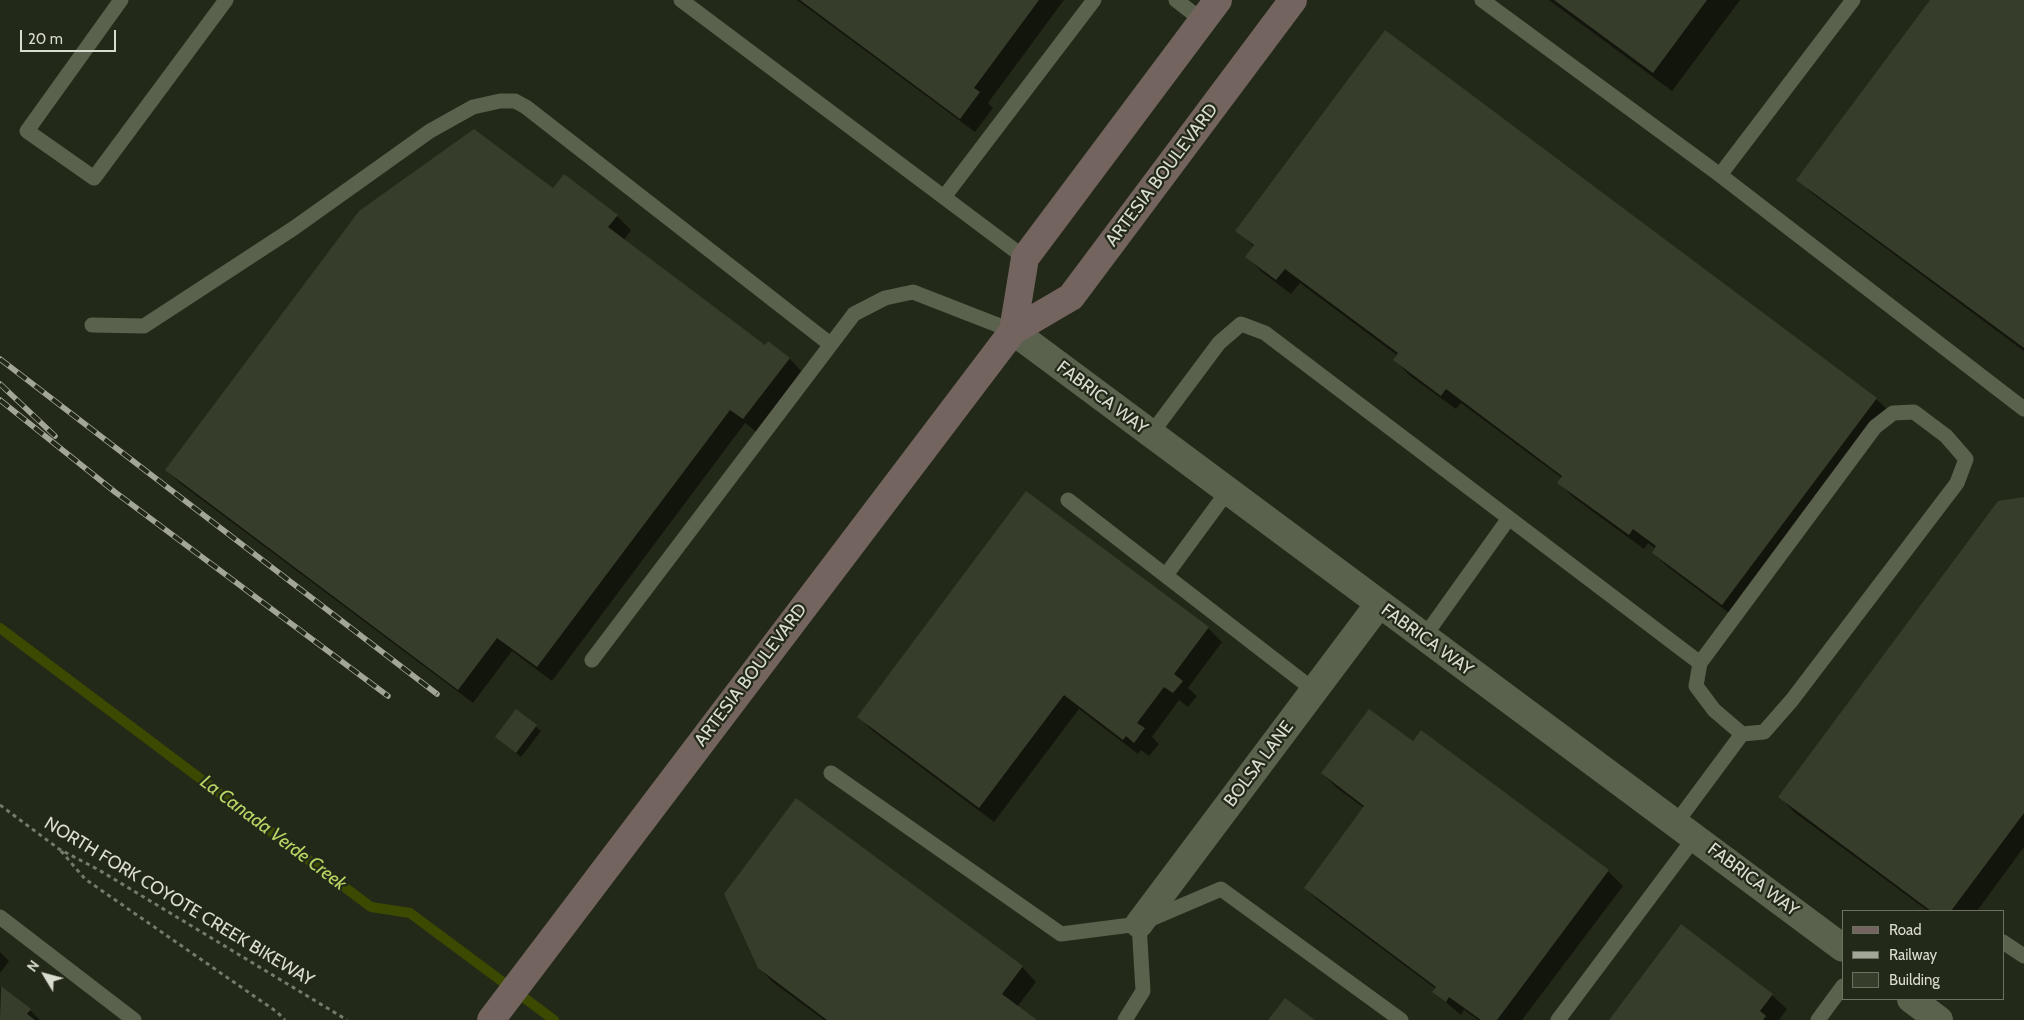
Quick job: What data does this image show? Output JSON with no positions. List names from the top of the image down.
{
  "streets": {
    "main road": ["ARTESIA BOULEVARD"],
    "street": ["FABRICA WAY", "BOLSA LANE"],
    "path": ["NORTH FORK COYOTE CREEK BIKEWAY"]
  },
  "crossings": [
    ["ARTESIA BOULEVARD", "FABRICA WAY"],
    ["FABRICA WAY", "BOLSA LANE"]
  ],
  "water": ["La Canada Verde Creek"],
  "legend": ["Road", "Railway", "Building"],
  "scale_bar": "20 m",
  "north": "top left"
}
